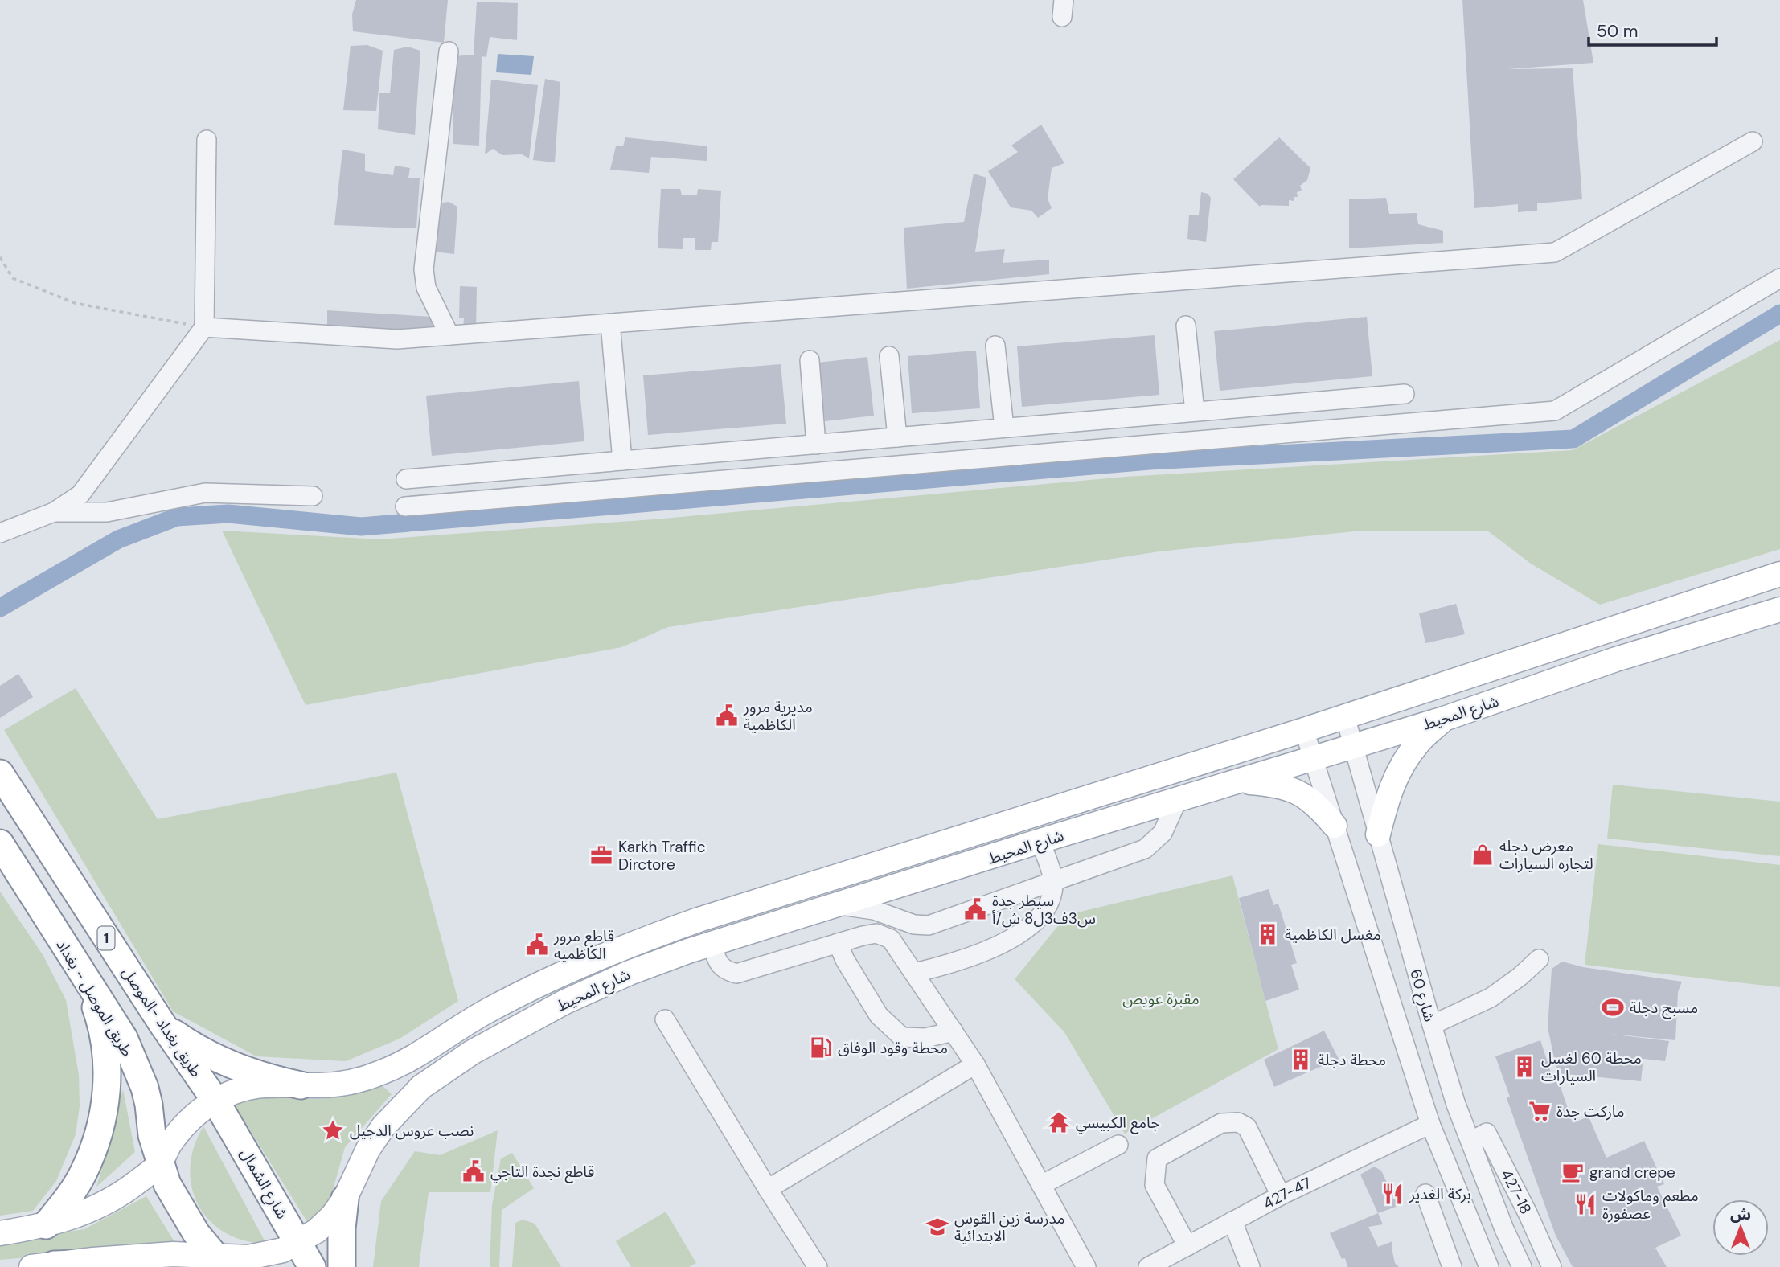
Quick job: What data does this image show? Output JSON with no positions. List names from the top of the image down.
{
  "streets": {
    "highway": [
      "1",
      "طريق الموصل - بغداد",
      "طريق بغداد -الموصل",
      "شارع الشمال"
    ],
    "main road": ["شارع المحيط"],
    "street": ["شارع 60", "427-18", "427-47"]
  },
  "crossings": [
    ["شارع المحيط", "شارع 60"],
    ["شارع المحيط", "طريق الموصل - بغداد"],
    ["شارع المحيط", "طريق بغداد -الموصل"],
    ["شارع المحيط", "شارع الشمال"],
    ["شارع 60", "427-18"],
    ["شارع 60", "427-47"],
    ["طريق بغداد -الموصل", "شارع الشمال"]
  ],
  "parks": ["مقبرة عويص"],
  "places": {
    "public building": [
      "مديرية مرور الكاظمية",
      "سيطر جدة س3ف3ل8 ش/أ",
      "قاطع مرور الكاظميه",
      "قاطع نجدة التاجي"
    ],
    "shop": ["معرض دجله لتجاره السيارات"],
    "office": ["Karkh Traffic Dirctore"],
    "building": ["مغسل الكاظمية", "محطة دجلة", "محطة 60 لغسل السيارات"],
    "sports": ["مسبح دجلة"],
    "fuel station": ["محطة وقود الوفاق"],
    "supermarket": ["ماركت جدة"],
    "temple": ["جامع الكبيسي"],
    "place": ["نصب عروس الدجيل"],
    "cafe": ["grand crepe"],
    "restaurant": ["بركة الغدير", "مطعم وماكولات عصفورة"],
    "school or university": ["مدرسة زين القوس الابتدائية"]
  },
  "scale_bar": "50 m",
  "north": "top"
}
